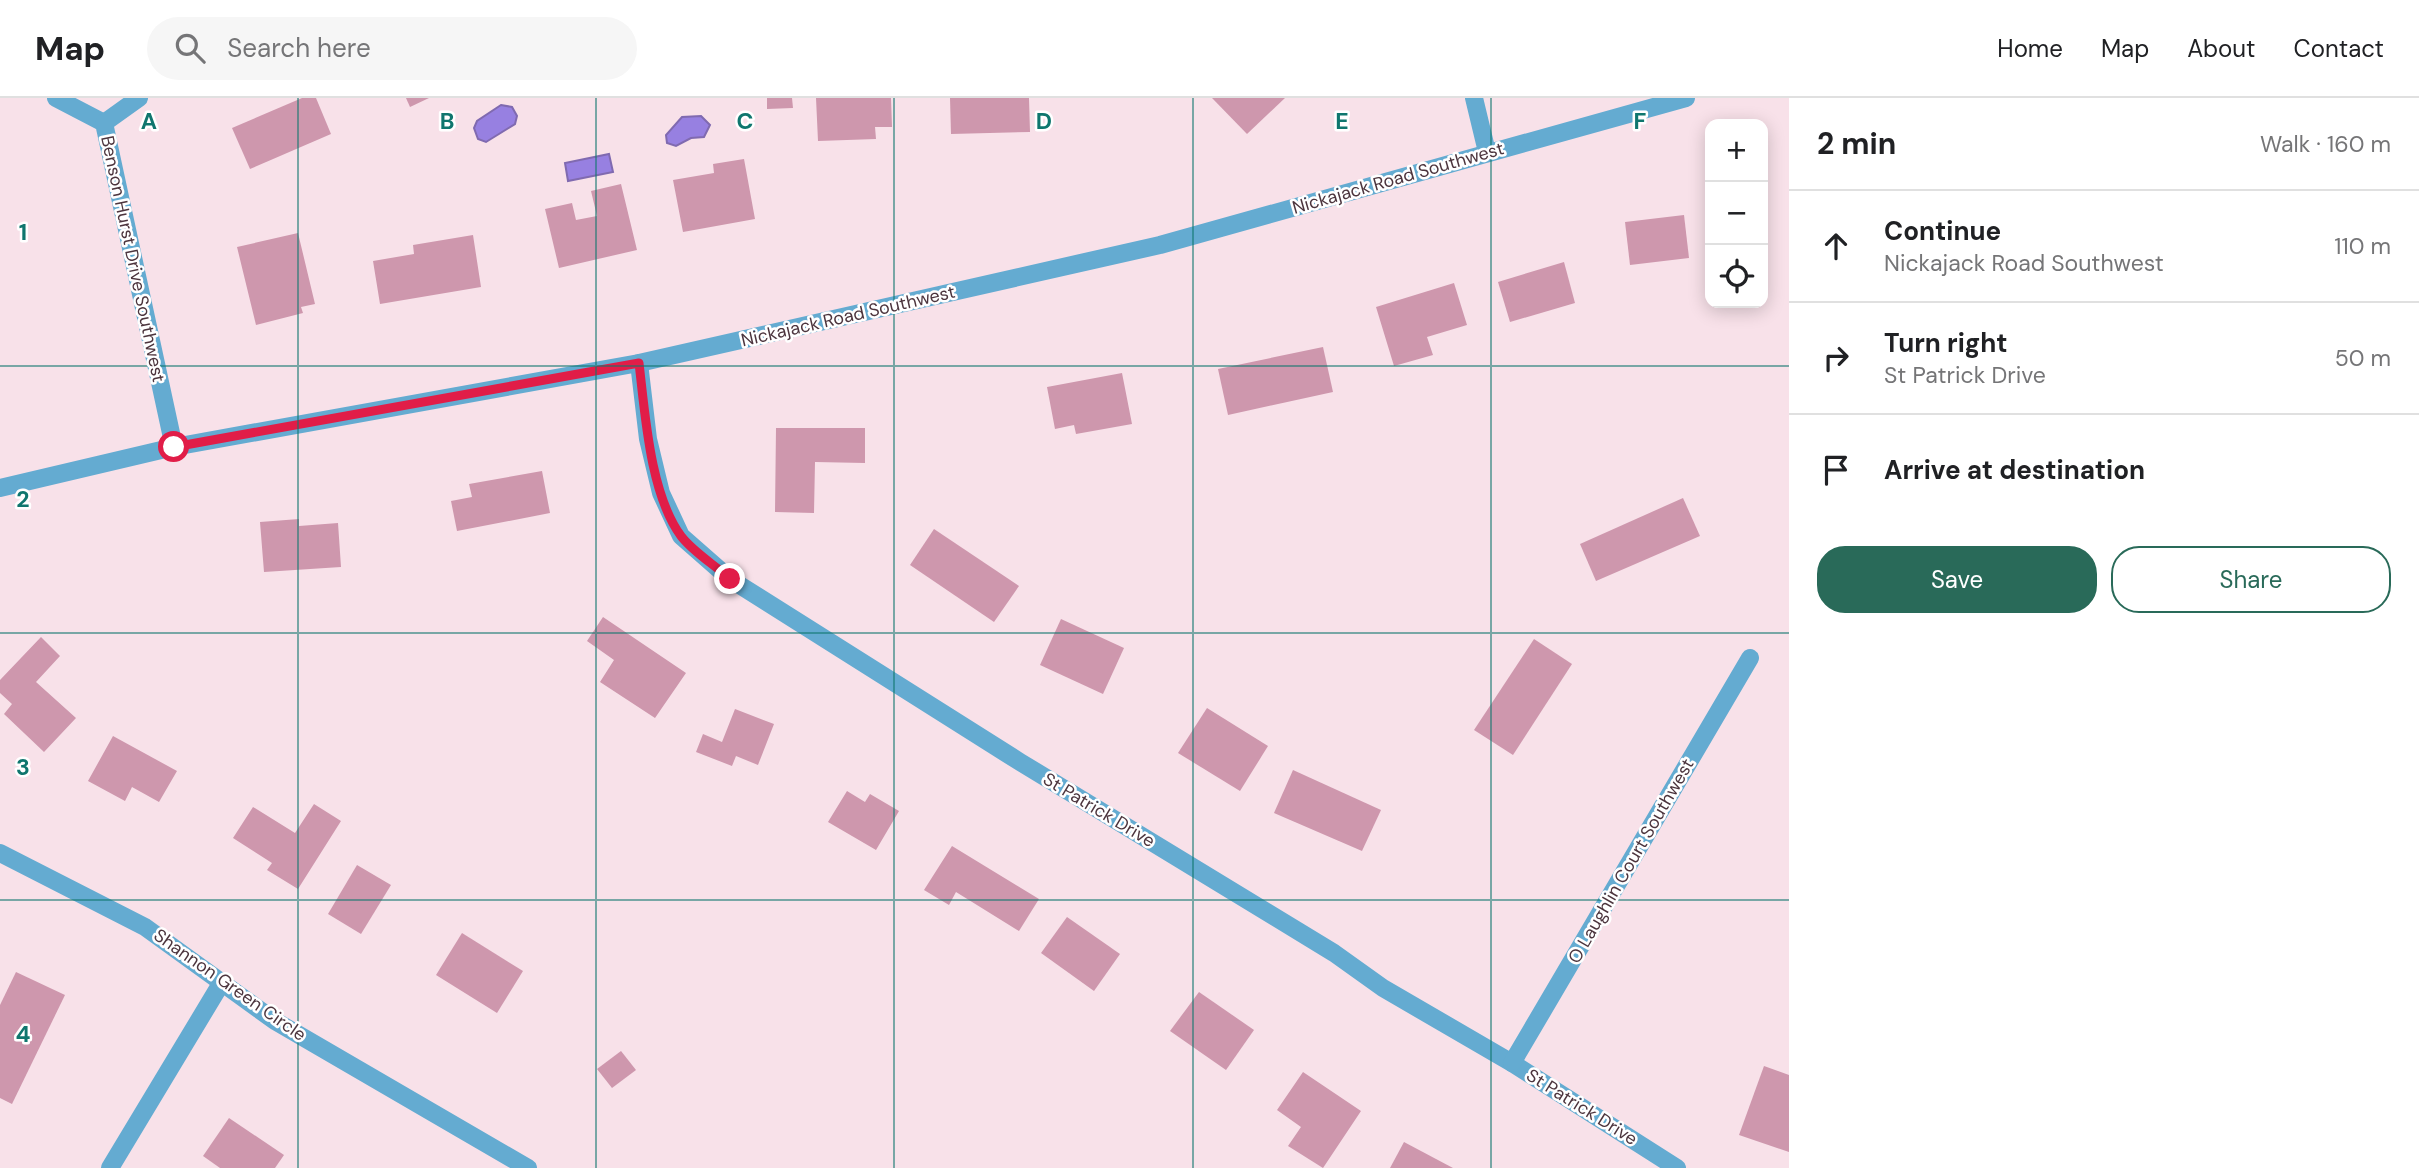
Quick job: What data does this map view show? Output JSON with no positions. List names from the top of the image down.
{
  "streets": {
    "street": [
      "Nickajack Road Southwest",
      "Benson Hurst Drive Southwest",
      "St Patrick Drive",
      "O Laughlin Court Southwest",
      "Shannon Green Circle"
    ]
  },
  "crossings": [
    ["Nickajack Road Southwest", "Benson Hurst Drive Southwest"],
    ["Nickajack Road Southwest", "St Patrick Drive"],
    ["St Patrick Drive", "O Laughlin Court Southwest"]
  ],
  "page": {
    "header": "Map",
    "search": "Search here",
    "nav": [
      "Home",
      "Map",
      "About",
      "Contact"
    ],
    "heading": ["2 min", "Walk · 160 m"],
    "map_buttons": ["+", "−"],
    "list": [
      ["Continue", "Nickajack Road Southwest", "110 m"],
      ["Turn right", "St Patrick Drive", "50 m"],
      "Arrive at destination"
    ],
    "buttons": ["Save", "Share"]
  },
  "grid": {
    "columns": [
      "A",
      "B",
      "C",
      "D",
      "E",
      "F"
    ],
    "rows": [
      "1",
      "2",
      "3",
      "4"
    ]
  }
}
